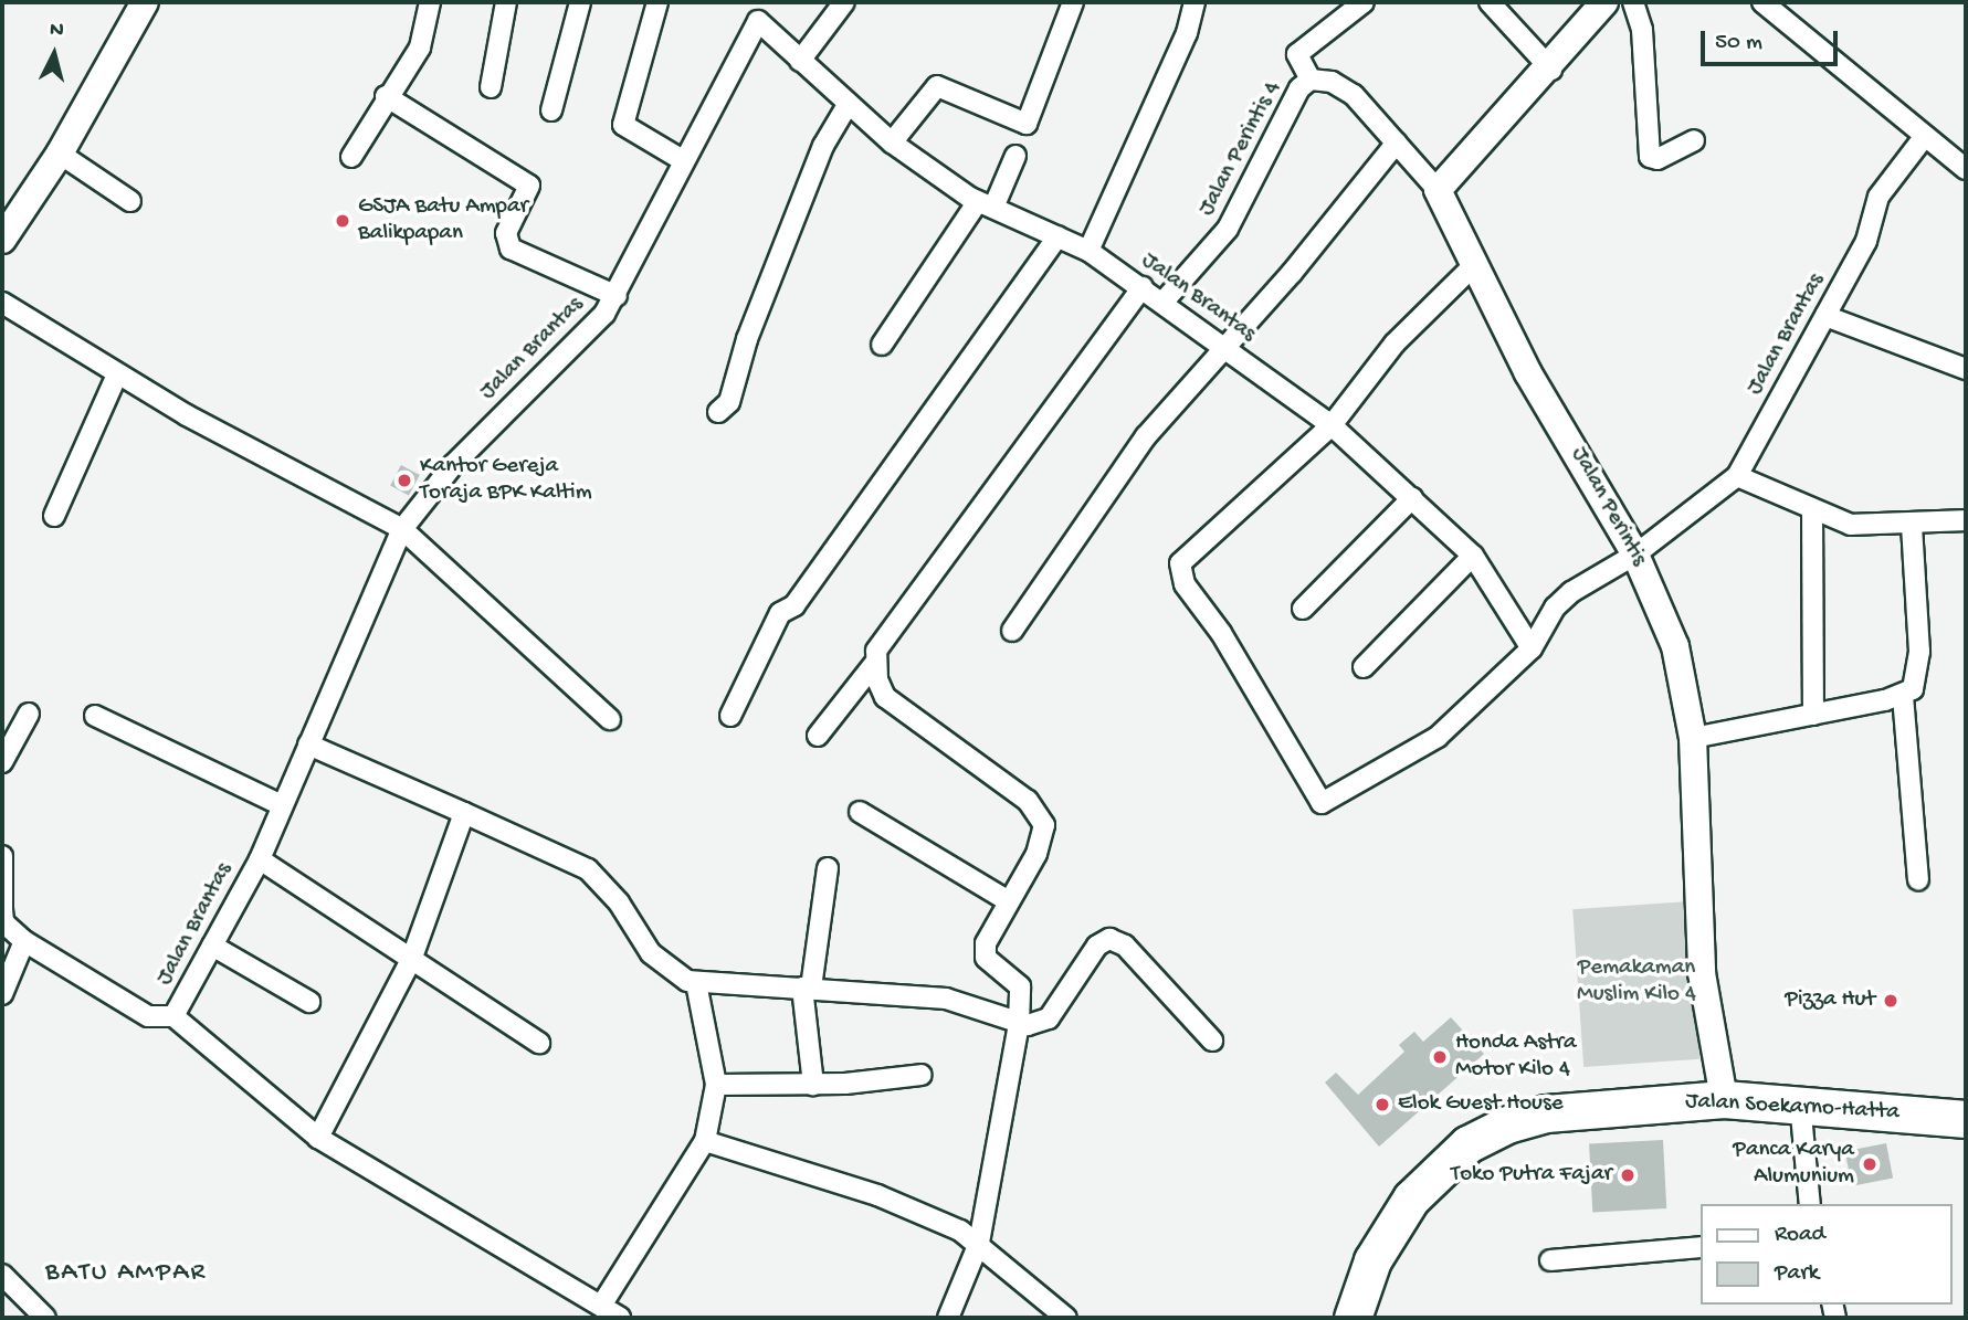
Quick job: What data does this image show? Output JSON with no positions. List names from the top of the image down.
{
  "streets": {
    "highway": ["Jalan Soekarno-Hatta"],
    "street": ["Jalan Perintis 4", "Jalan Brantas", "Jalan Perintis"]
  },
  "crossings": [
    ["Jalan Perintis 4", "Jalan Brantas"],
    ["Jalan Perintis 4", "Jalan Perintis"],
    ["Jalan Brantas", "Jalan Perintis"],
    ["Jalan Perintis", "Jalan Soekarno-Hatta"]
  ],
  "districts": ["BATU AMPAR"],
  "parks": ["Pemakaman Muslim Kilo 4"],
  "places": [
    "GSJA Batu Ampar Balikpapan",
    "Kantor Gereja Toraja BPK Kaltim",
    "Pizza Hut",
    "Honda Astra Motor Kilo 4",
    "Elok Guest House",
    "Panca Karya Alumunium",
    "Toko Putra Fajar"
  ],
  "legend": ["Road", "Park"],
  "scale_bar": "50 m",
  "north": "top"
}
